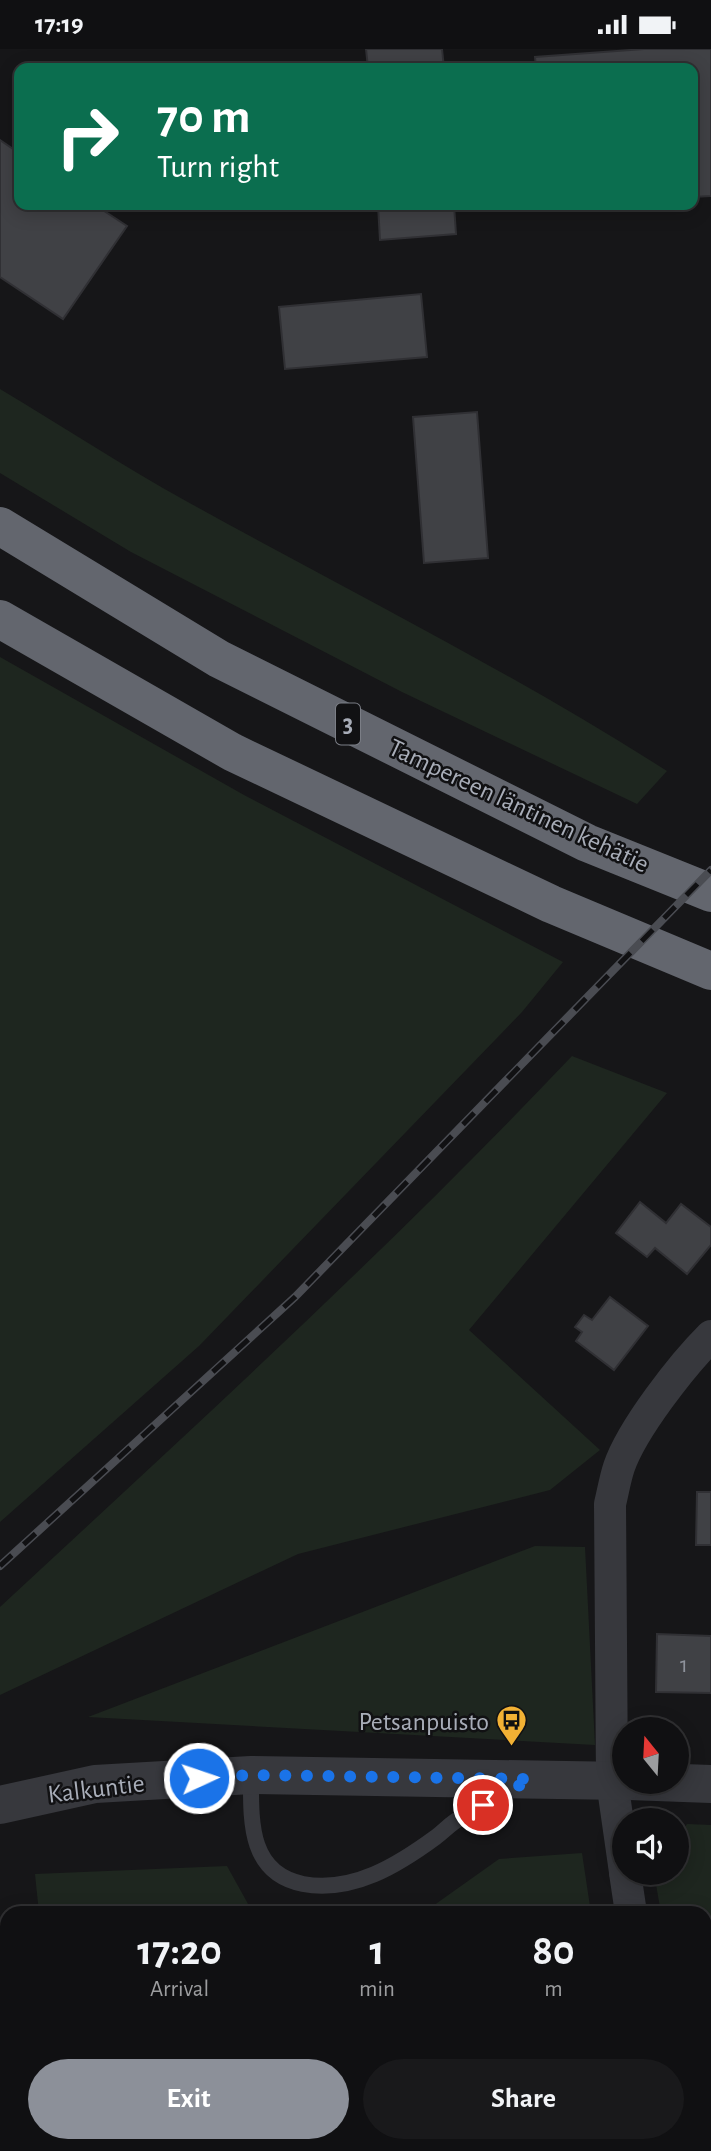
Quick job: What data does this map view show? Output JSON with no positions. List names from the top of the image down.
{
  "streets": {
    "highway": ["3", "Tampereen läntinen kehätie"],
    "street": ["Kalkuntie"]
  },
  "places": {
    "bus stop": ["Petsanpuisto"]
  },
  "house_numbers": ["1"],
  "north": "top",
  "page": {
    "status": "17:19",
    "turn": ["70 m", "Turn right"],
    "eta": [
      "17:20",
      "Arrival",
      "1",
      "min",
      "80",
      "m"
    ],
    "buttons": ["Exit", "Share"]
  }
}
